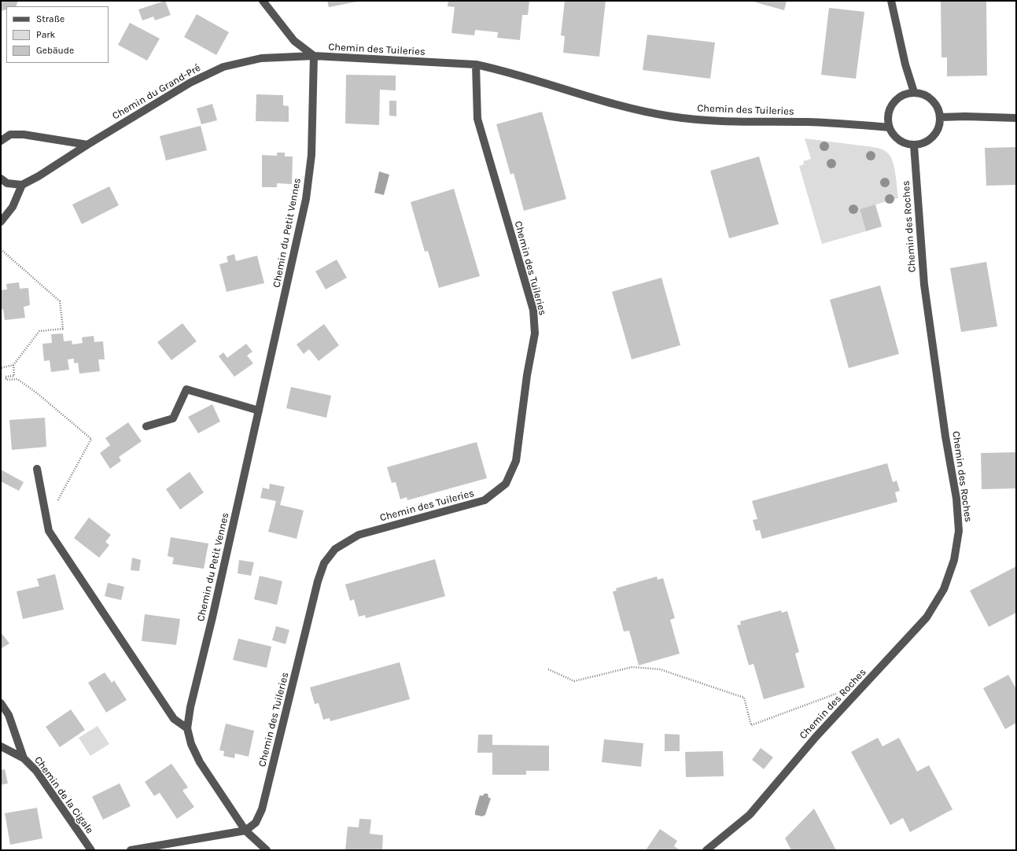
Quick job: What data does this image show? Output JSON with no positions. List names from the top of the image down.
{
  "streets": {
    "street": [
      "Chemin des Tuileries",
      "Chemin du Grand-Pré",
      "Chemin des Roches",
      "Chemin du Petit Vennes",
      "Chemin de la Cigale"
    ]
  },
  "crossings": [
    ["Chemin des Tuileries", "Chemin du Grand-Pré"],
    ["Chemin des Tuileries", "Chemin des Roches"],
    ["Chemin des Tuileries", "Chemin du Petit Vennes"],
    ["Chemin du Grand-Pré", "Chemin du Petit Vennes"]
  ],
  "legend": ["Straße", "Park", "Gebäude"]
}
